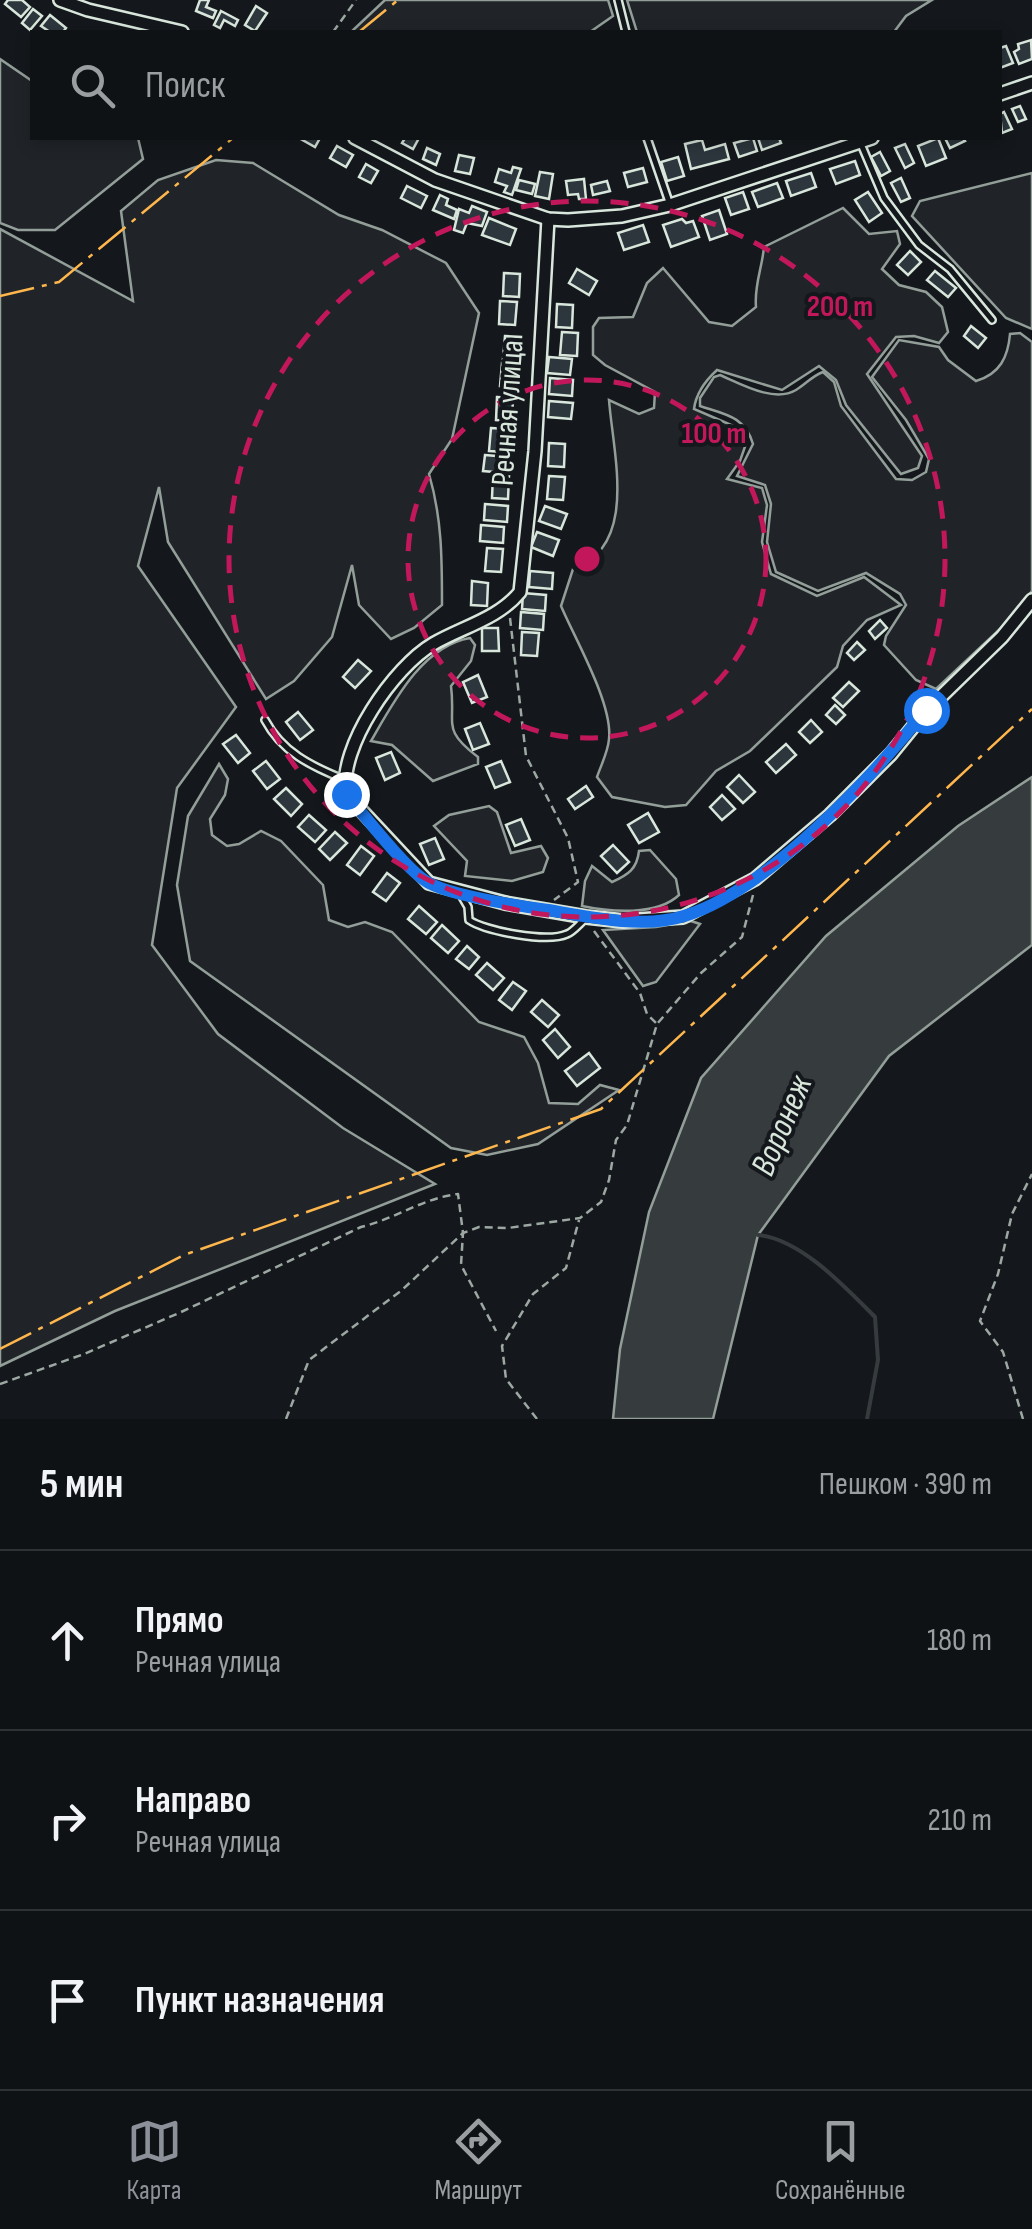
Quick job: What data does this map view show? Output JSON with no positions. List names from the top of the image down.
{
  "streets": {
    "street": ["Речная улица"]
  },
  "water": ["Воронеж"],
  "page": {
    "search": "Поиск",
    "heading": ["5 мин", "Пешком · 390 m"],
    "list": [
      ["Прямо", "Речная улица", "180 m"],
      ["Направо", "Речная улица", "210 m"],
      "Пункт назначения"
    ],
    "nav": ["Карта", "Маршрут", "Сохранённые"]
  },
  "rings": ["200 m", "100 m"]
}
